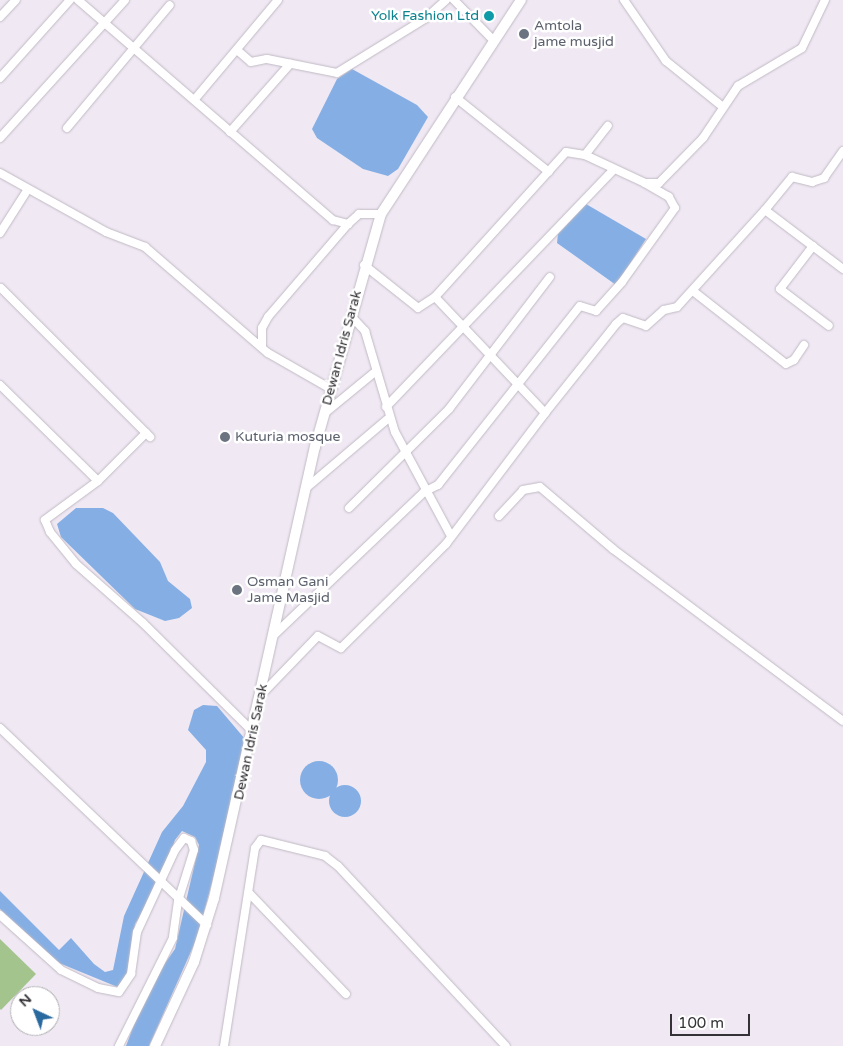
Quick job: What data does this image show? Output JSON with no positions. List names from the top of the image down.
{
  "streets": {
    "main road": ["Dewan Idris Sarak"]
  },
  "places": [
    "Yolk Fashion Ltd",
    "Amtola jame musjid",
    "Kuturia mosque",
    "Osman Gani Jame Masjid"
  ],
  "scale_bar": "100 m",
  "north": "top left"
}
